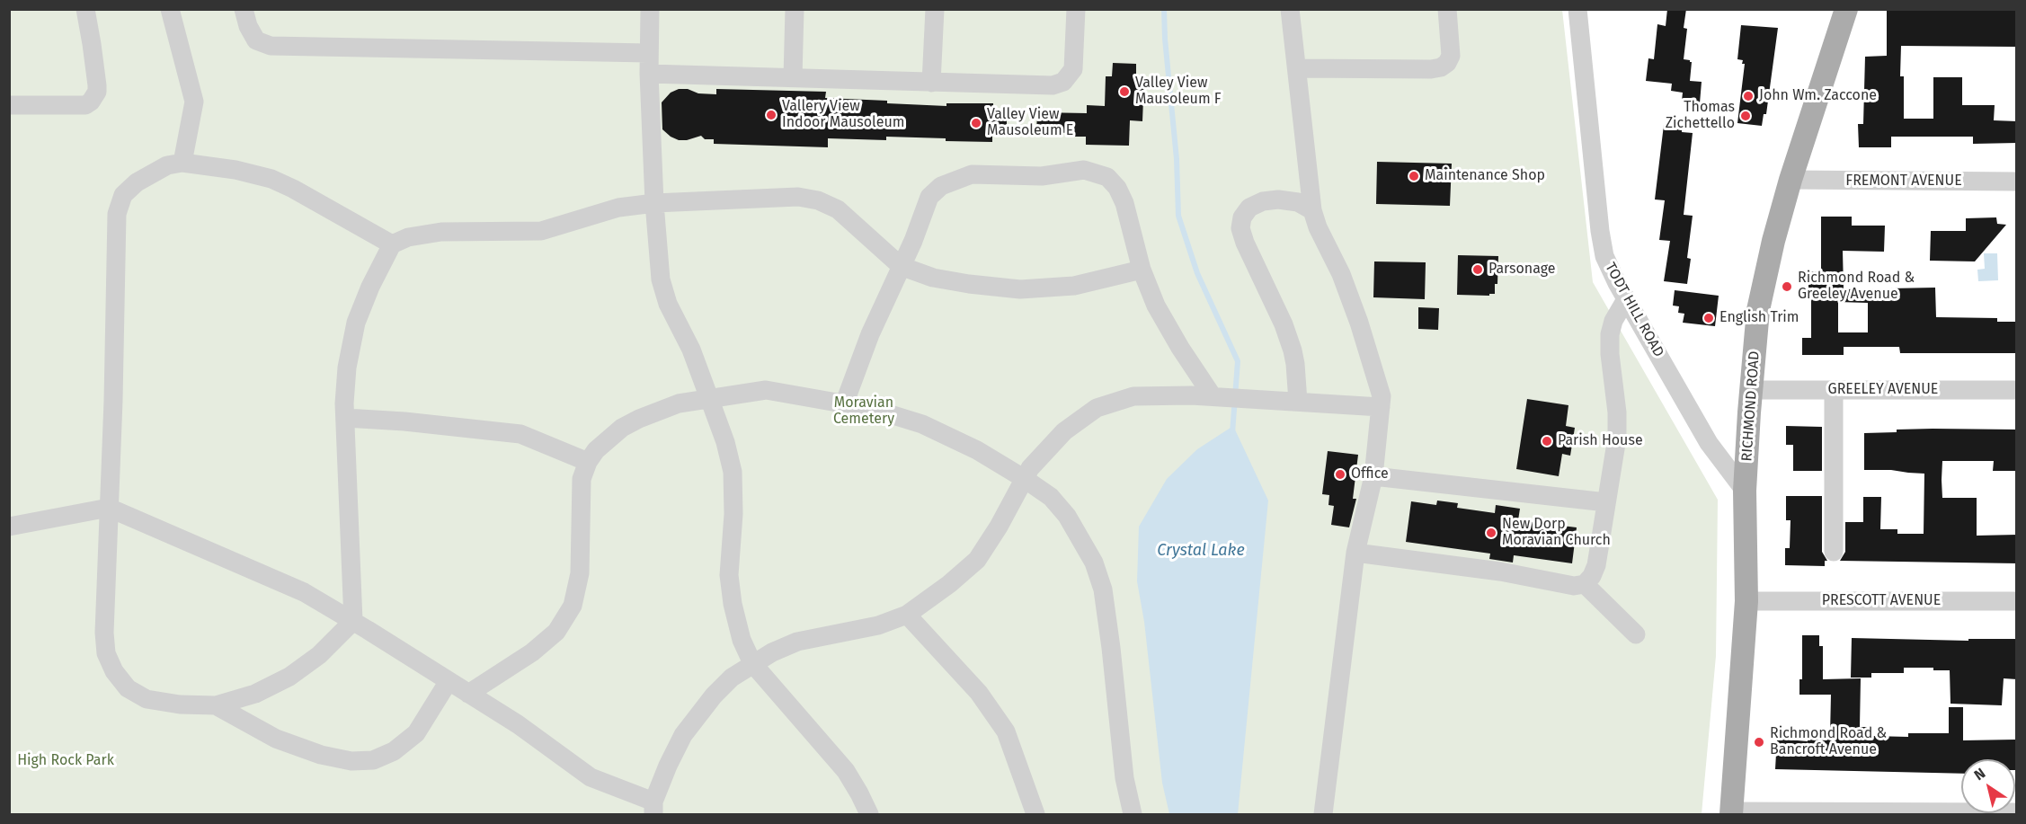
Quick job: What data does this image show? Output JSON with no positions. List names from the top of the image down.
{
  "streets": {
    "main road": ["RICHMOND ROAD"],
    "street": [
      "FREMONT AVENUE",
      "TODT HILL ROAD",
      "GREELEY AVENUE",
      "PRESCOTT AVENUE"
    ]
  },
  "crossings": [
    ["FREMONT AVENUE", "RICHMOND ROAD"],
    ["TODT HILL ROAD", "RICHMOND ROAD"],
    ["GREELEY AVENUE", "RICHMOND ROAD"],
    ["RICHMOND ROAD", "PRESCOTT AVENUE"]
  ],
  "water": ["Crystal Lake"],
  "parks": ["Moravian Cemetery", "High Rock Park"],
  "places": [
    "Valley View Mausoleum F",
    "John Wm. Zaccone",
    "Vallery View Indoor Mausoleum",
    "Thomas Zichettello",
    "Valley View Mausoleum E",
    "Maintenance Shop",
    "Parsonage",
    "Richmond Road & Greeley Avenue",
    "English Trim",
    "Parish House",
    "Office",
    "New Dorp Moravian Church",
    "Richmond Road & Bancroft Avenue"
  ],
  "north": "top left"
}
